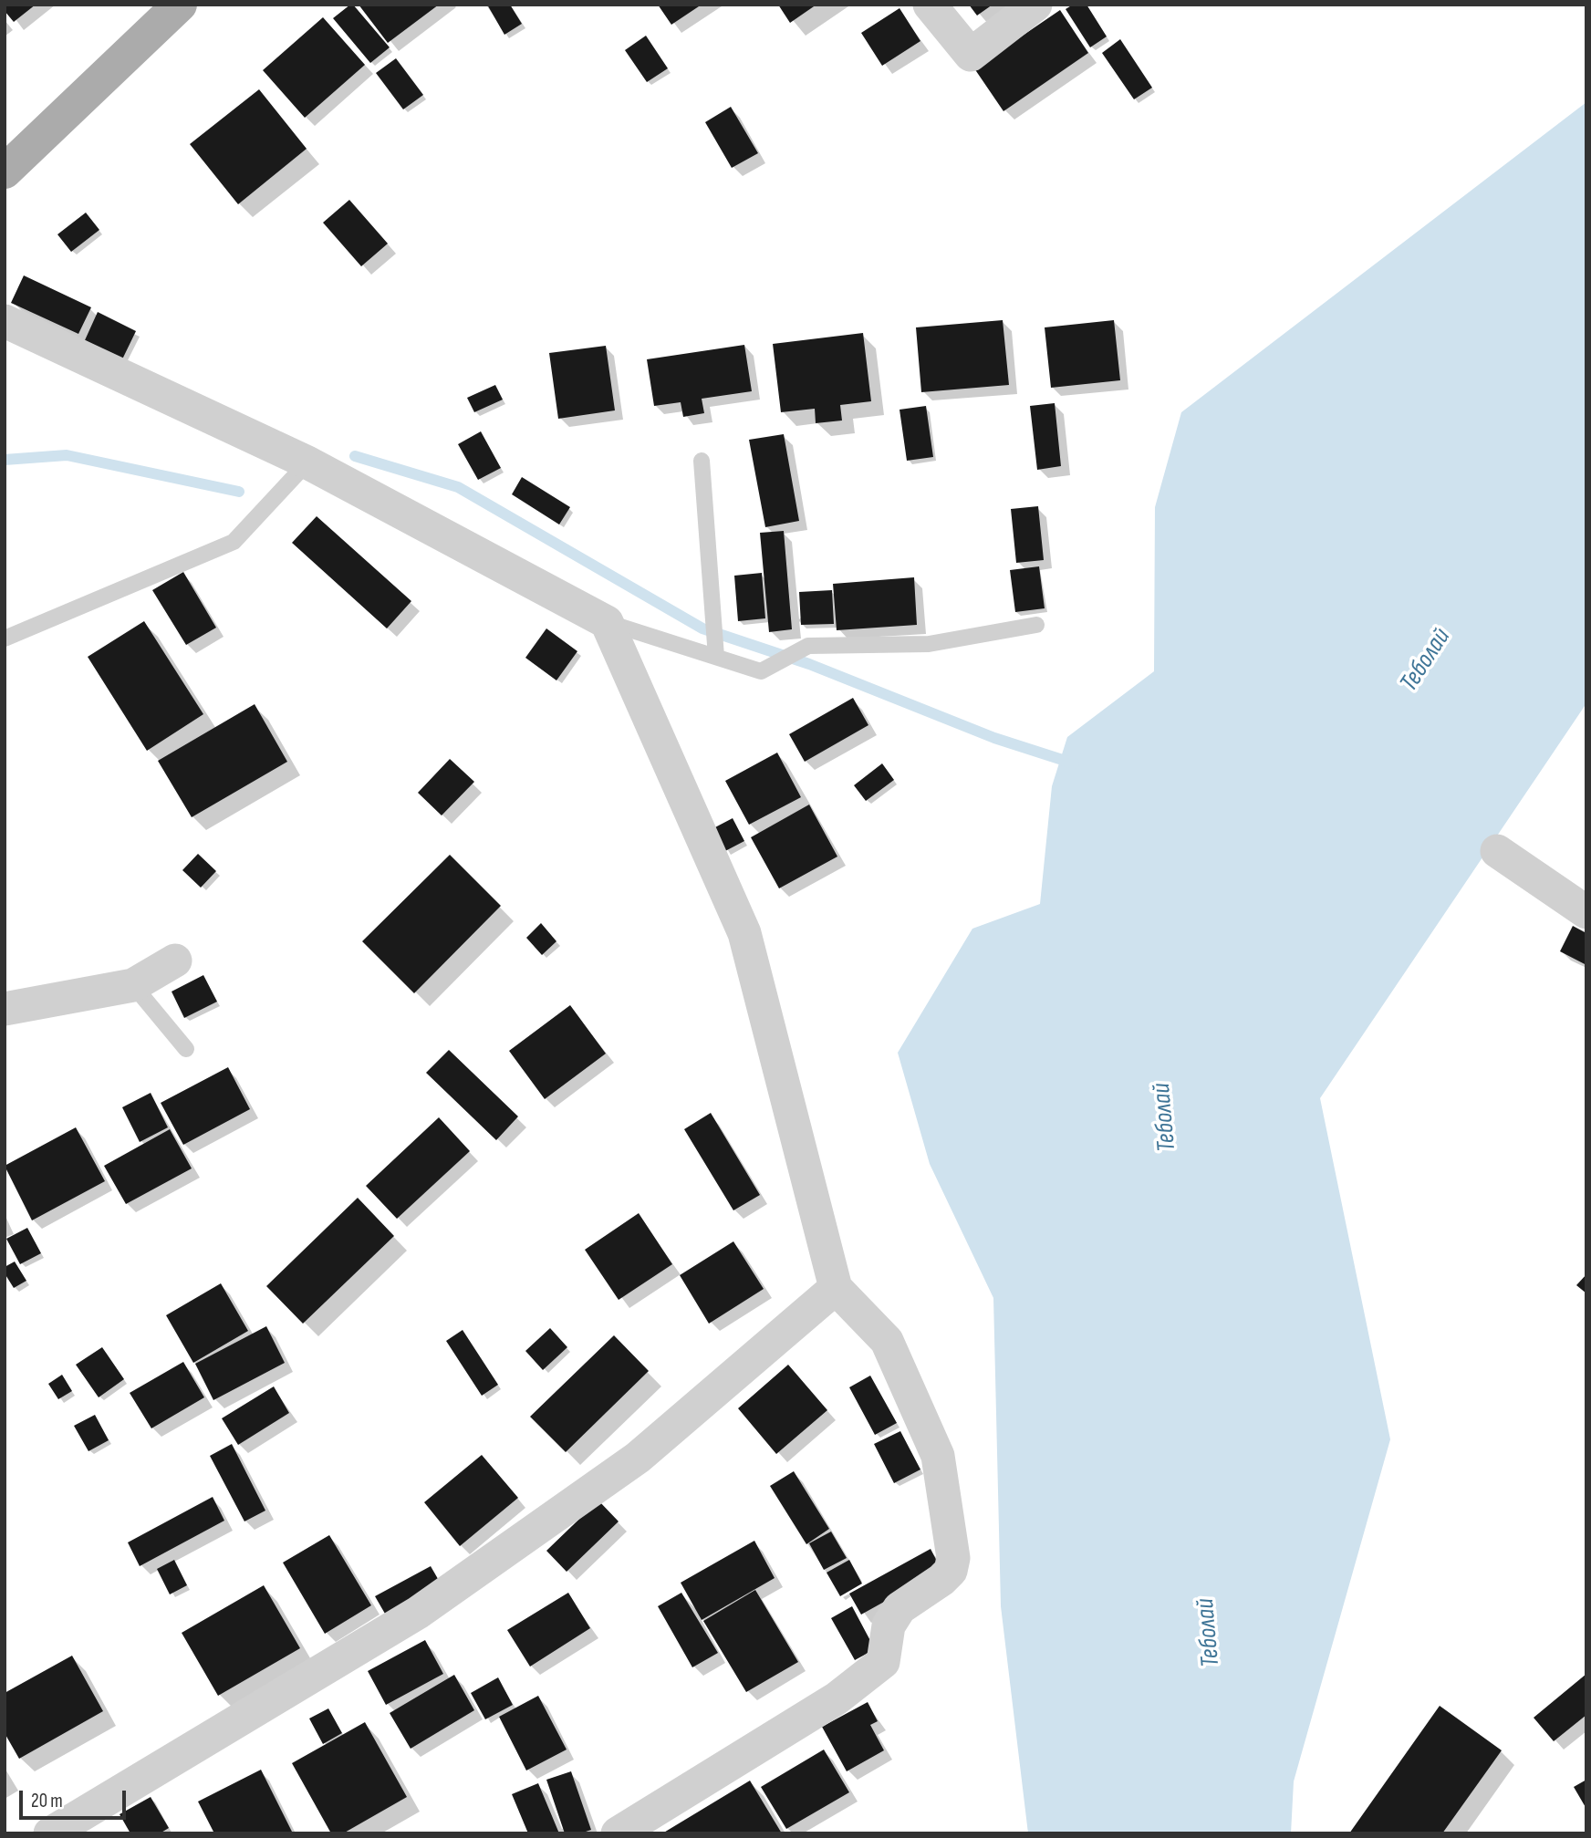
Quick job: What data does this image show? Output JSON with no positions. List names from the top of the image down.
{
  "water": ["Теболай"],
  "scale_bar": "20 m"
}
